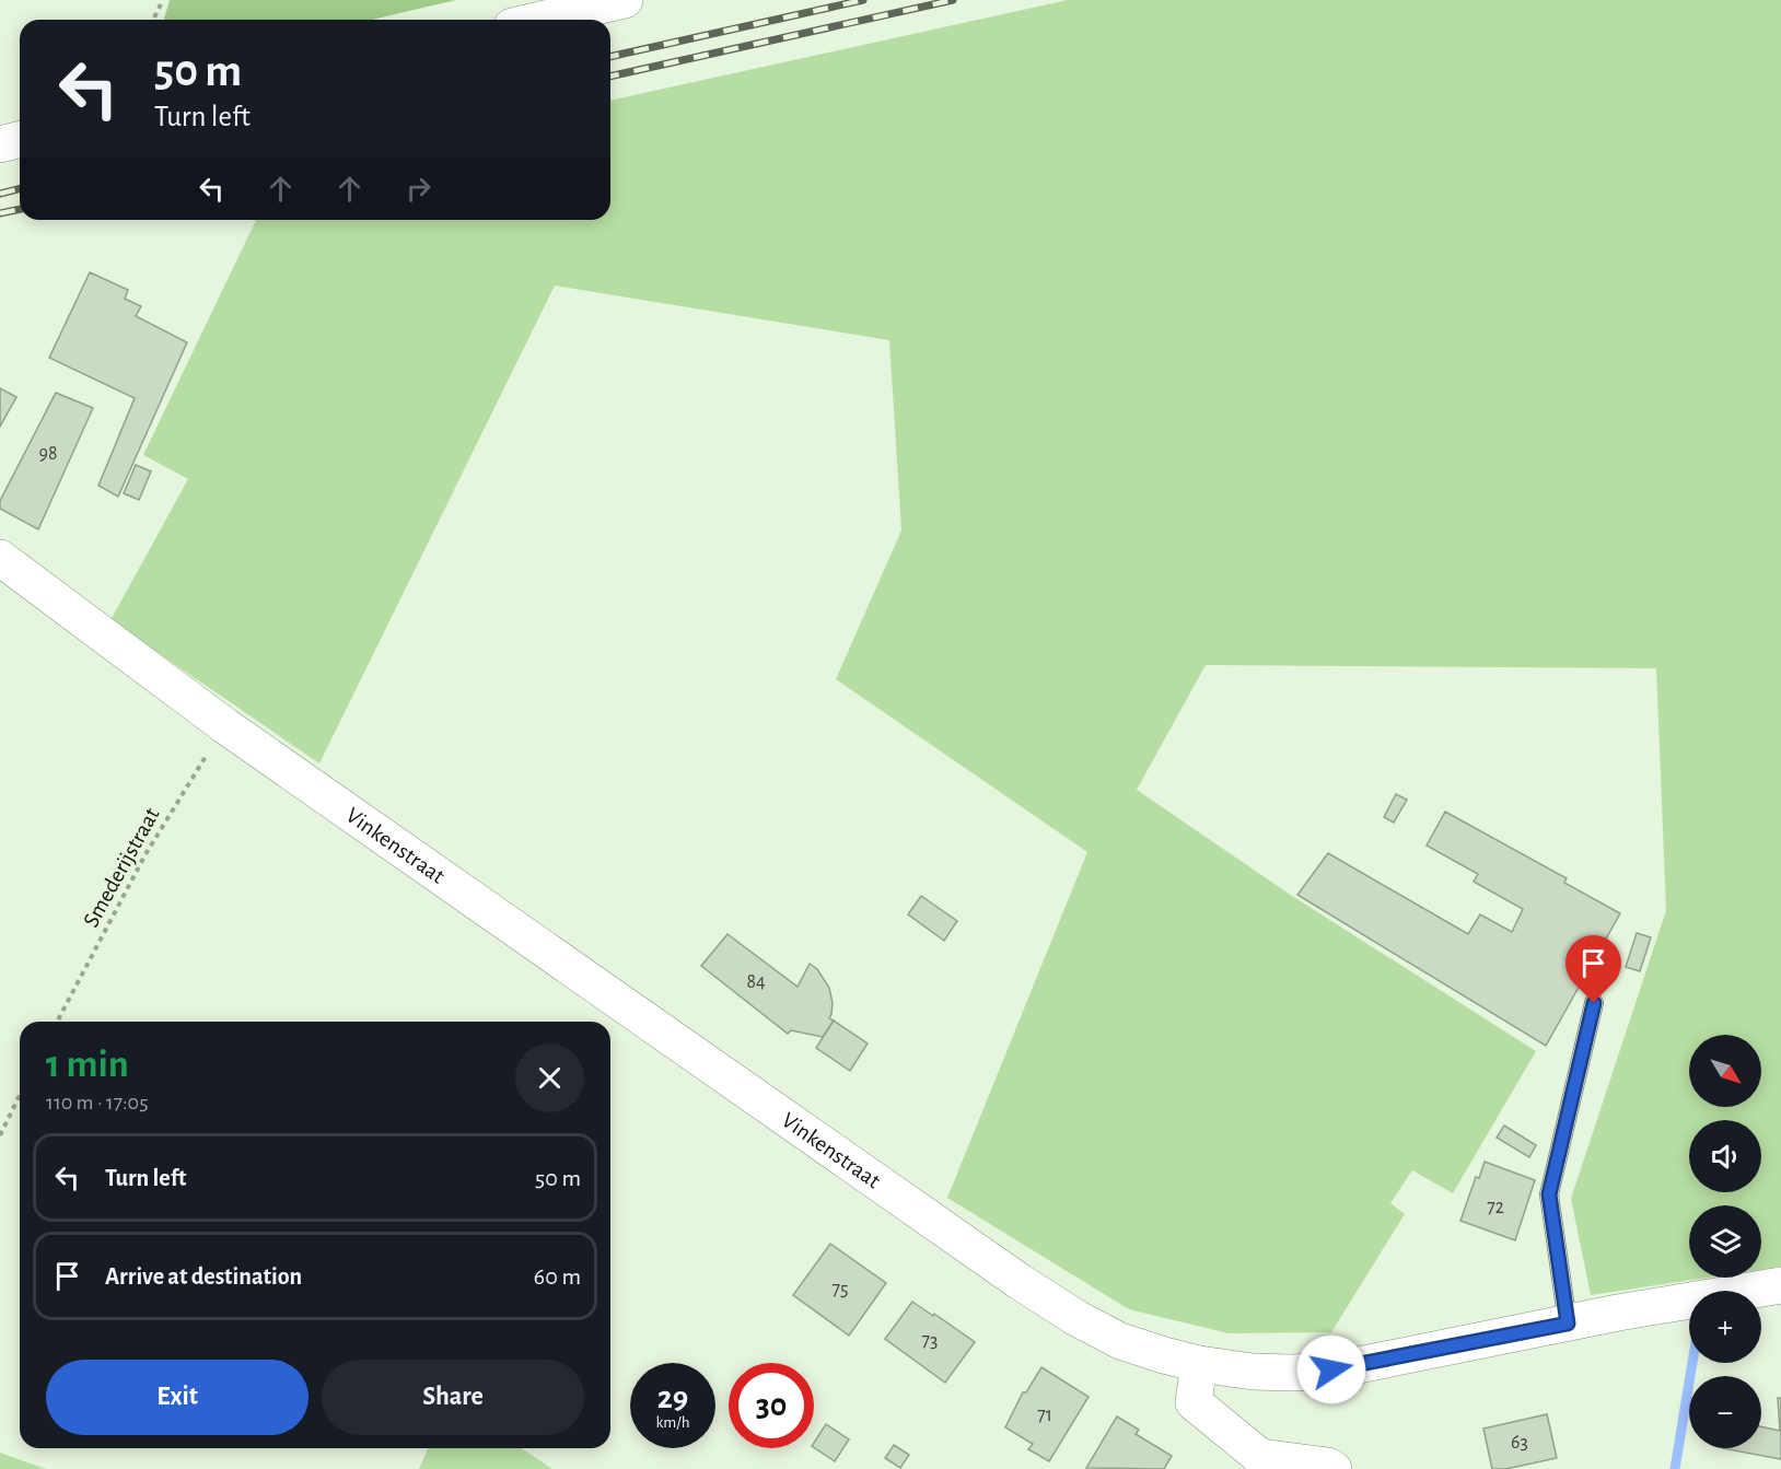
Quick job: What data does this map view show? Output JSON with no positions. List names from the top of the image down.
{
  "streets": {
    "street": ["Vinkenstraat"],
    "path": ["Smederijstraat"]
  },
  "crossings": [
    ["Vinkenstraat", "Smederijstraat"]
  ],
  "house_numbers": [
    "98",
    "84",
    "72",
    "75",
    "73",
    "71",
    "63"
  ],
  "north": "bottom right",
  "page": {
    "turn": ["50 m", "Turn left"],
    "heading": ["1 min", "110 m · 17:05"],
    "map_buttons": ["+", "−"],
    "list": [
      {
        "name": "Turn left",
        "value": "50 m"
      },
      {
        "name": "Arrive at destination",
        "value": "60 m"
      }
    ],
    "buttons": ["Exit", "Share"],
    "speed": "29 km/h",
    "limit": "30"
  }
}
